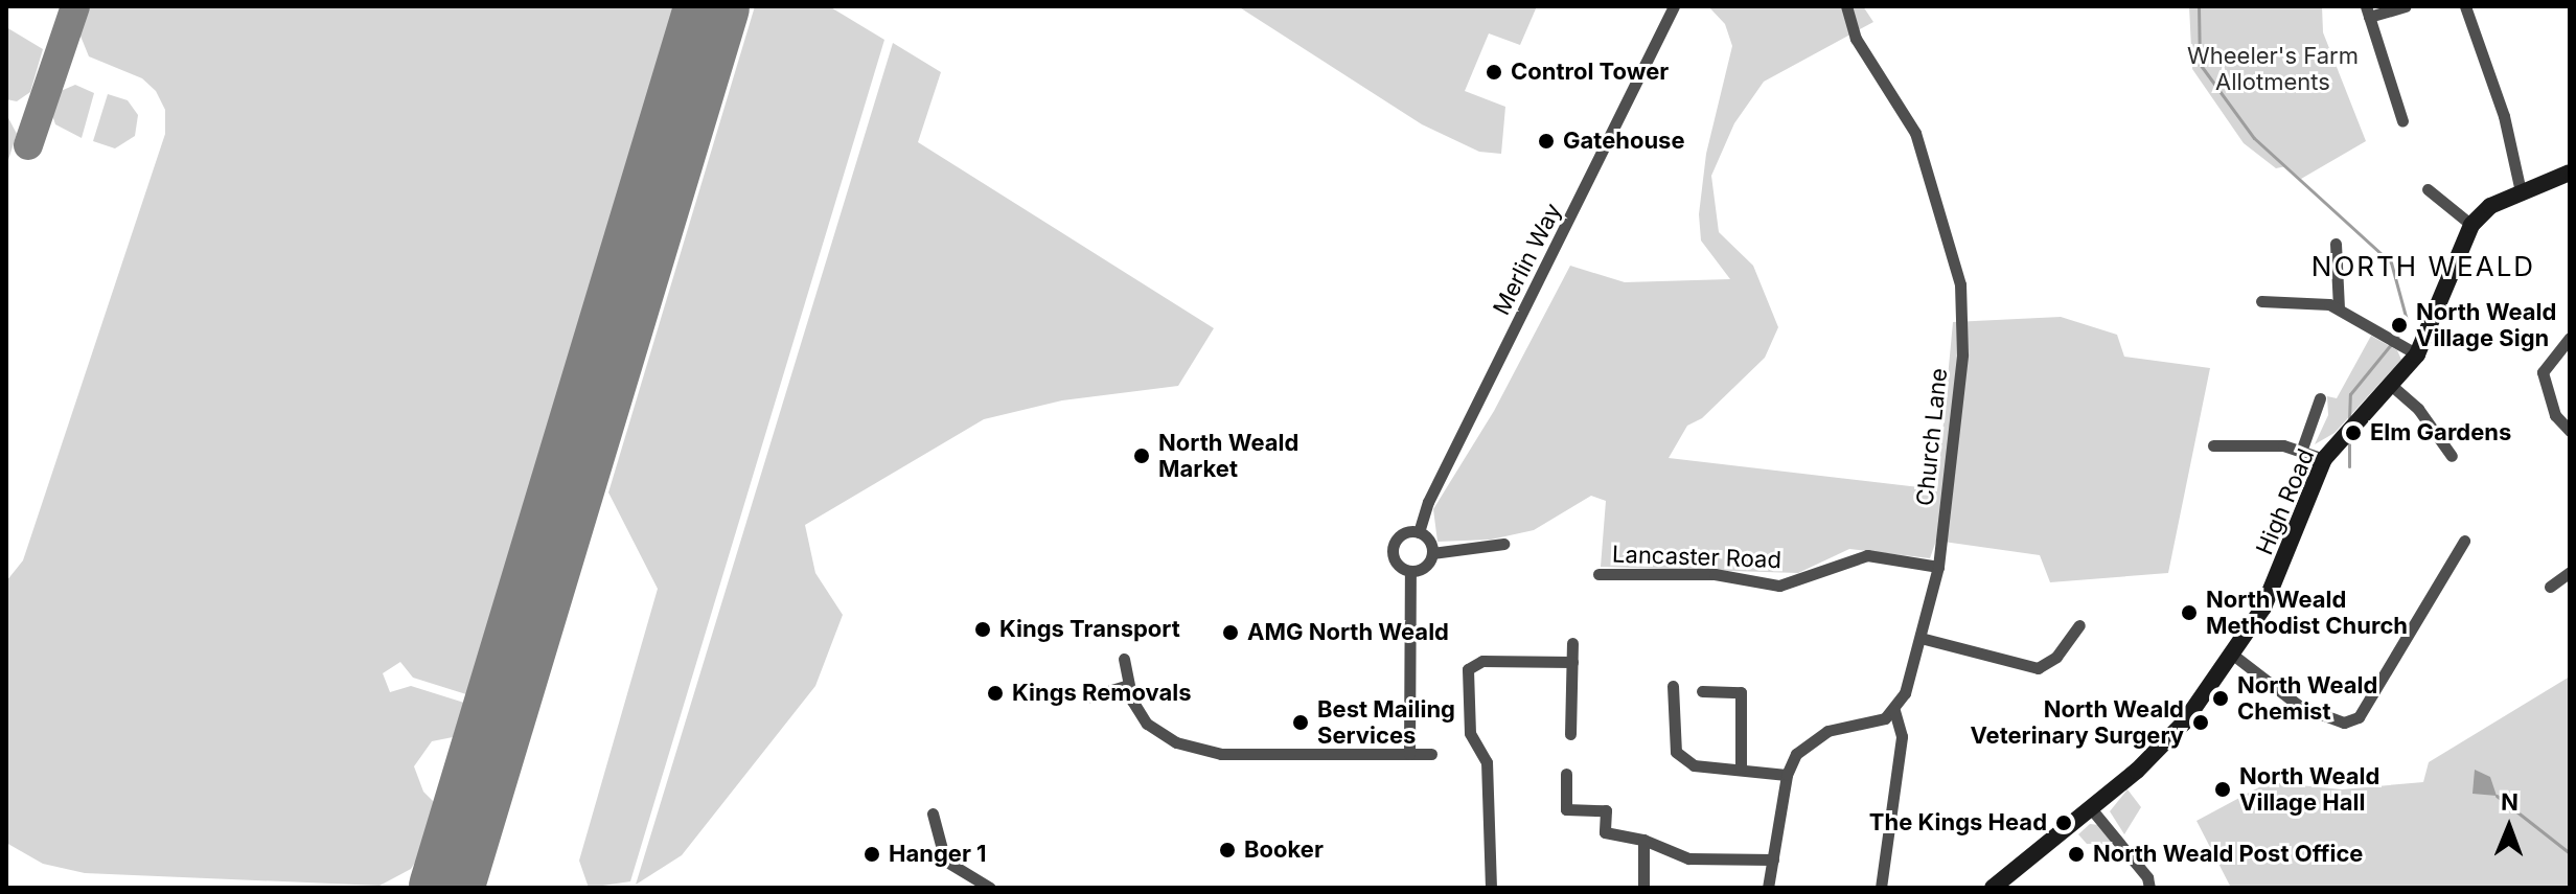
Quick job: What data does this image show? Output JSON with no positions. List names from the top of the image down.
{
  "streets": {
    "main road": ["High Road"],
    "street": ["Merlin Way", "Church Lane", "Lancaster Road"]
  },
  "crossings": [
    ["Church Lane", "Lancaster Road"]
  ],
  "districts": ["NORTH WEALD"],
  "parks": ["Wheeler's Farm Allotments"],
  "places": [
    "Control Tower",
    "Gatehouse",
    "North Weald Village Sign",
    "Elm Gardens",
    "North Weald Market",
    "North Weald Methodist Church",
    "Kings Transport",
    "AMG North Weald",
    "Kings Removals",
    "North Weald Chemist",
    "Best Mailing Services",
    "North Weald Veterinary Surgery",
    "North Weald Village Hall",
    "The Kings Head",
    "Booker",
    "Hanger 1",
    "North Weald Post Office"
  ],
  "north": "top"
}
